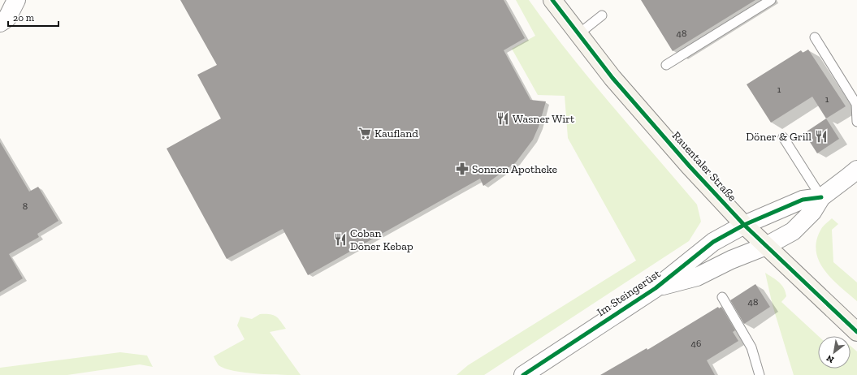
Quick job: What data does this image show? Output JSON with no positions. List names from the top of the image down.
{
  "streets": {
    "street": ["Rauentaler Straße", "Im Steingerüst"]
  },
  "crossings": [
    ["Rauentaler Straße", "Im Steingerüst"]
  ],
  "places": {
    "restaurant": ["Wasner Wirt", "Döner & Grill", "Coban Döner Kebap"],
    "supermarket": ["Kaufland"],
    "pharmacy": ["Sonnen Apotheke"]
  },
  "house_numbers": [
    "48",
    "1",
    "1",
    "8",
    "48",
    "46"
  ],
  "scale_bar": "20 m",
  "north": "bottom left"
}
